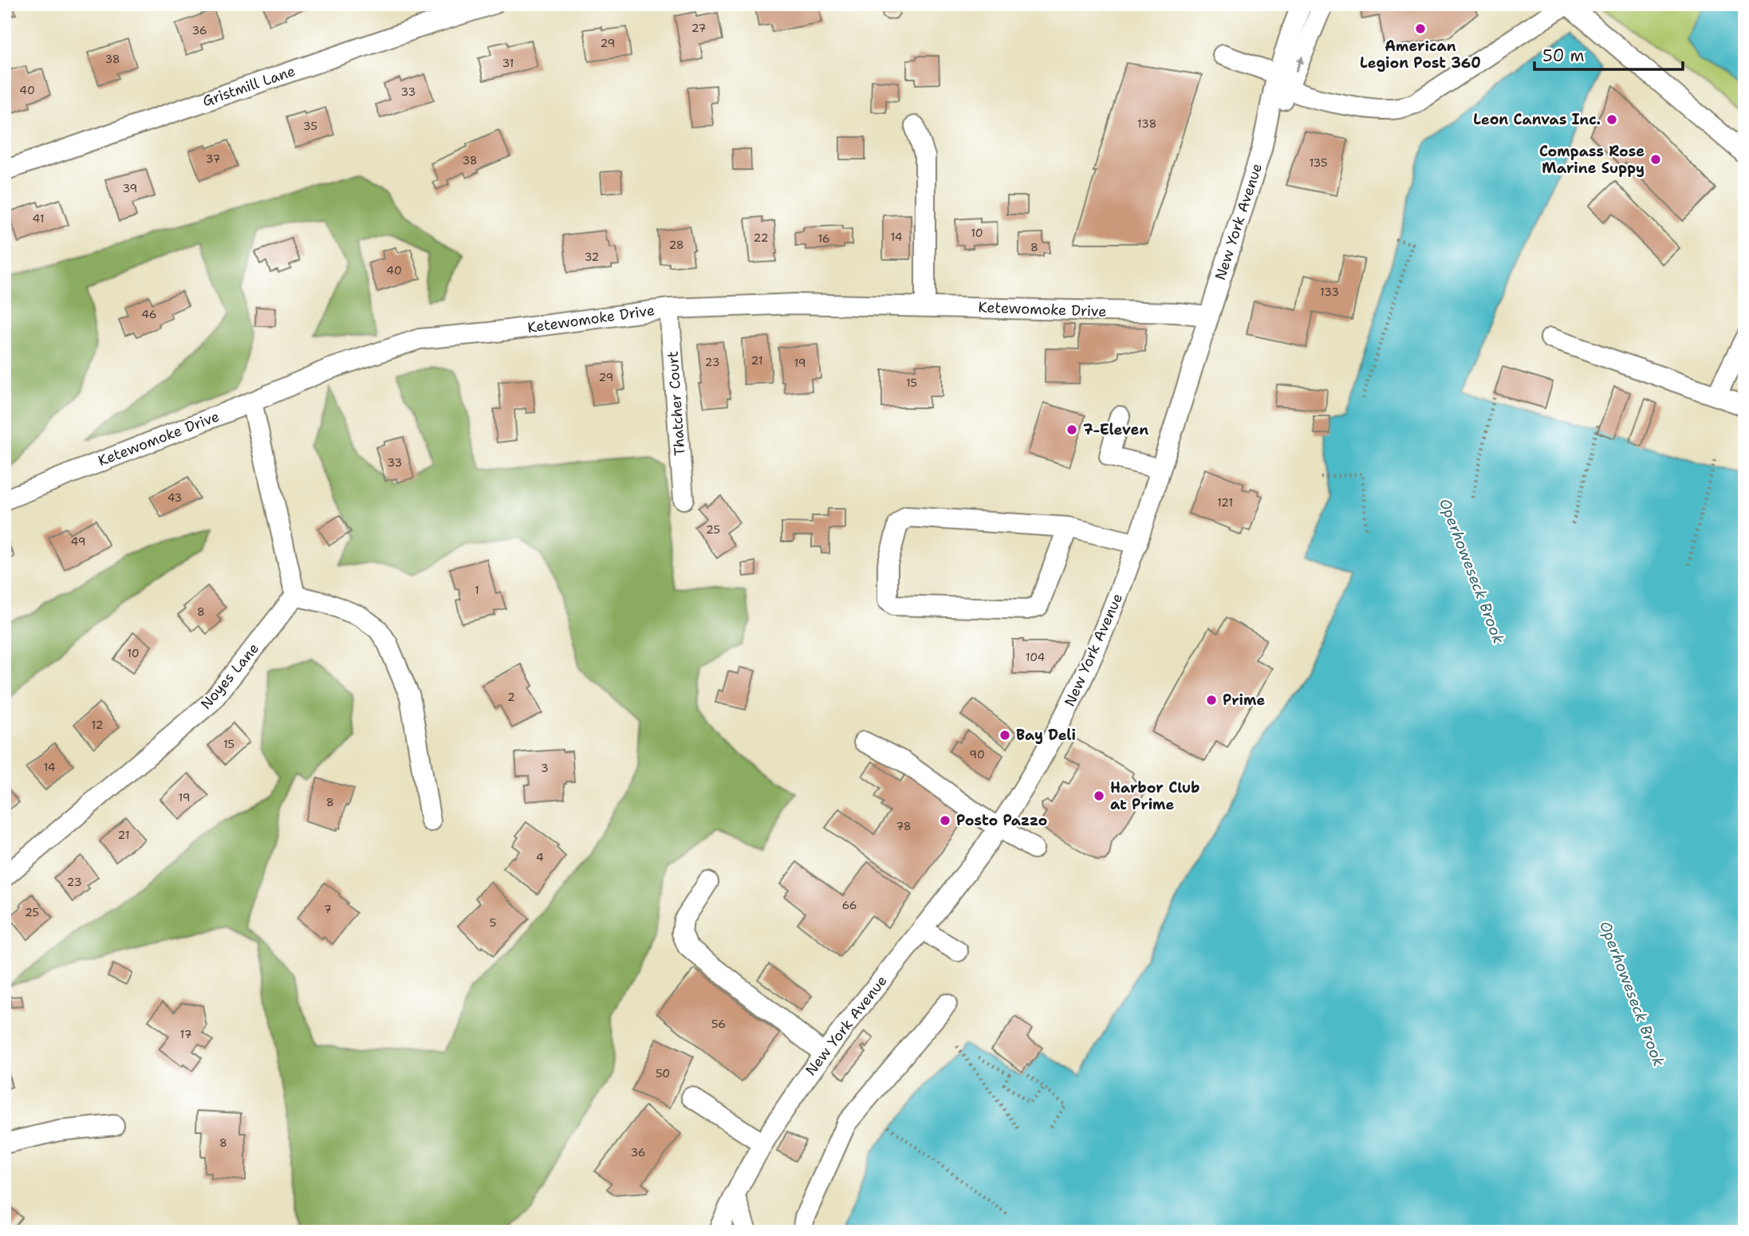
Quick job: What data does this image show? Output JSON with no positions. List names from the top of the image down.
{
  "streets": {
    "street": [
      "Gristmill Lane",
      "New York Avenue",
      "Ketewomoke Drive",
      "Thatcher Court",
      "Noyes Lane"
    ]
  },
  "crossings": [
    ["New York Avenue", "Ketewomoke Drive"],
    ["Ketewomoke Drive", "Thatcher Court"]
  ],
  "water": ["Operhoweseck Brook"],
  "places": [
    "American Legion Post 360",
    "Leon Canvas Inc.",
    "Compass Rose Marine Suppy",
    "7-Eleven",
    "Prime",
    "Bay Deli",
    "Harbor Club at Prime",
    "Posto Pazzo"
  ],
  "house_numbers": [
    "27",
    "36",
    "29",
    "38",
    "31",
    "40",
    "33",
    "138",
    "35",
    "37",
    "38",
    "135",
    "39",
    "41",
    "10",
    "14",
    "22",
    "16",
    "28",
    "8",
    "32",
    "40",
    "133",
    "46",
    "21",
    "23",
    "19",
    "29",
    "15",
    "33",
    "43",
    "121",
    "25",
    "49",
    "1",
    "8",
    "10",
    "104",
    "2",
    "12",
    "15",
    "90",
    "14",
    "3",
    "19",
    "8",
    "78",
    "21",
    "4",
    "23",
    "66",
    "7",
    "25",
    "5",
    "56",
    "17",
    "50",
    "8",
    "36"
  ],
  "scale_bar": "50 m"
}
